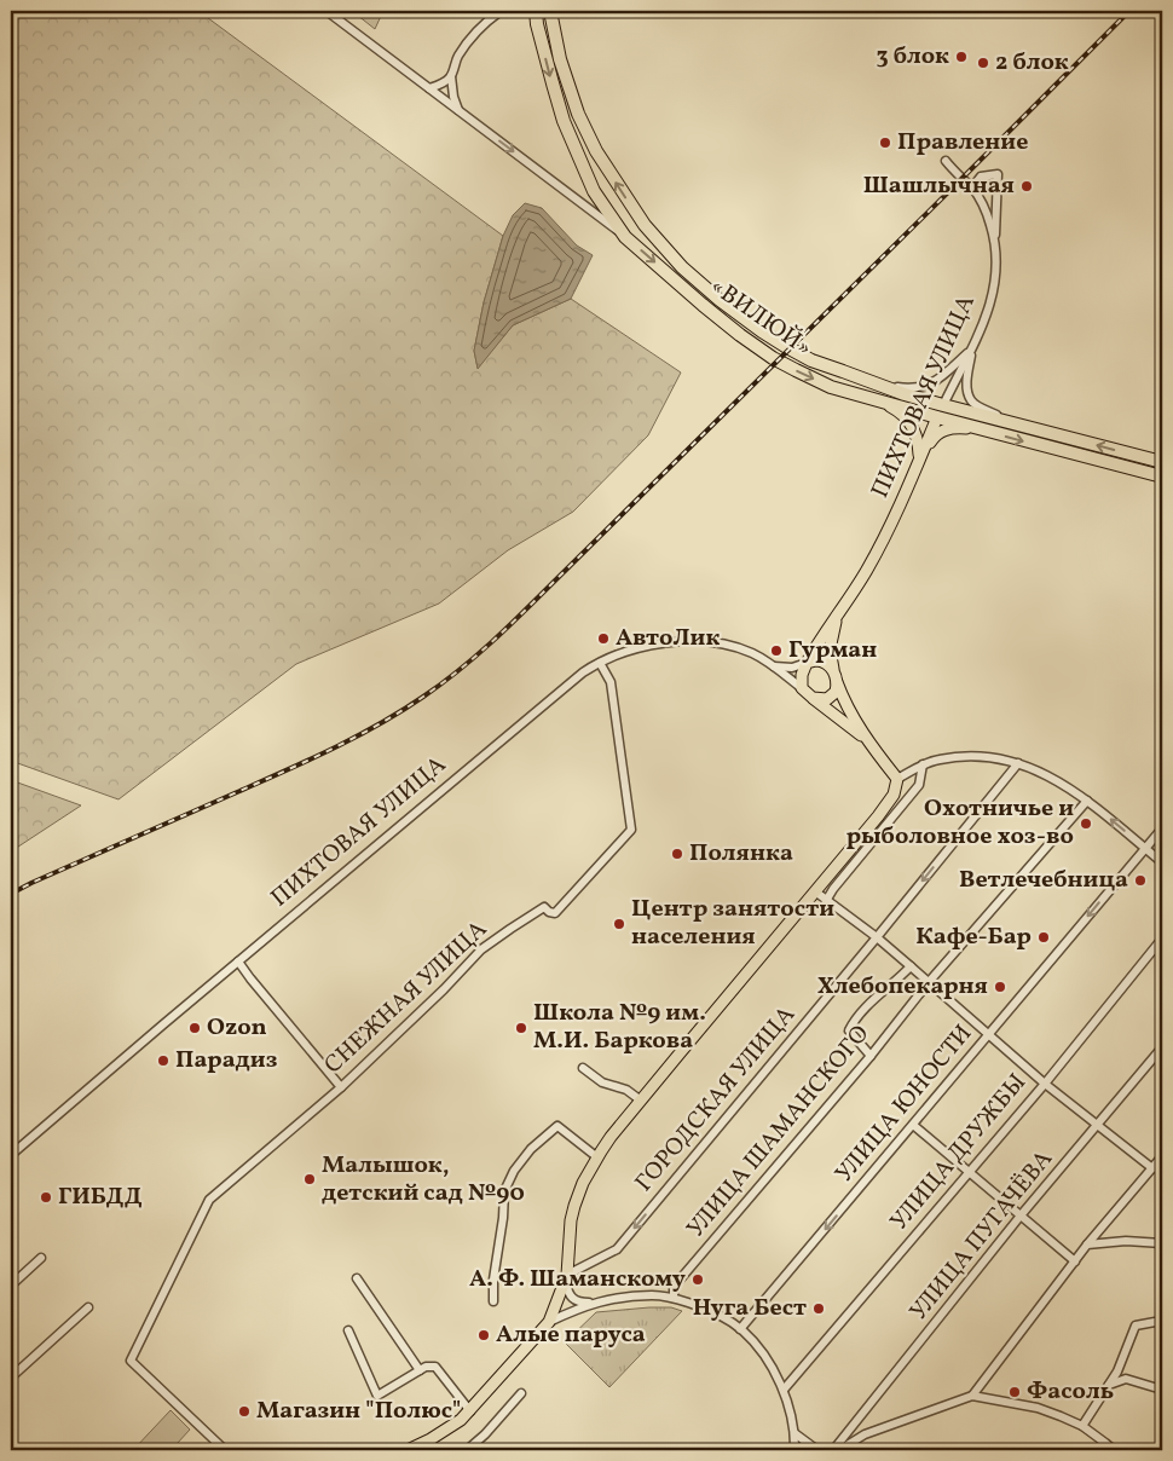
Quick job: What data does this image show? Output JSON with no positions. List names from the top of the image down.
{
  "streets": {
    "highway": ["«ВИЛЮЙ»", "ПИХТОВАЯ УЛИЦА"],
    "street": [
      "СНЕЖНАЯ УЛИЦА",
      "ГОРОДСКАЯ УЛИЦА",
      "УЛИЦА ЮНОСТИ",
      "УЛИЦА ШАМАНСКОГО",
      "УЛИЦА ДРУЖБЫ",
      "УЛИЦА ПУГАЧЁВА"
    ]
  },
  "crossings": [
    ["«ВИЛЮЙ»", "ПИХТОВАЯ УЛИЦА"],
    ["ПИХТОВАЯ УЛИЦА", "СНЕЖНАЯ УЛИЦА"]
  ],
  "one_way": ["ГОРОДСКАЯ УЛИЦА", "УЛИЦА ЮНОСТИ"],
  "places": [
    "3 блок",
    "2 блок",
    "Правление",
    "Шашлычная",
    "АвтоЛик",
    "Гурман",
    "Охотничье и рыболовное хоз-во",
    "Полянка",
    "Ветлечебница",
    "Центр занятости населения",
    "Кафе-Бар",
    "Хлебопекарня",
    "Ozon",
    "Школа №9 им. М.И. Баркова",
    "Парадиз",
    "Малышок, детский сад №90",
    "ГИБДД",
    "А. Ф. Шаманскому",
    "Нуга Бест",
    "Алые паруса",
    "Фасоль",
    "Магазин \"Полюс\""
  ]
}
